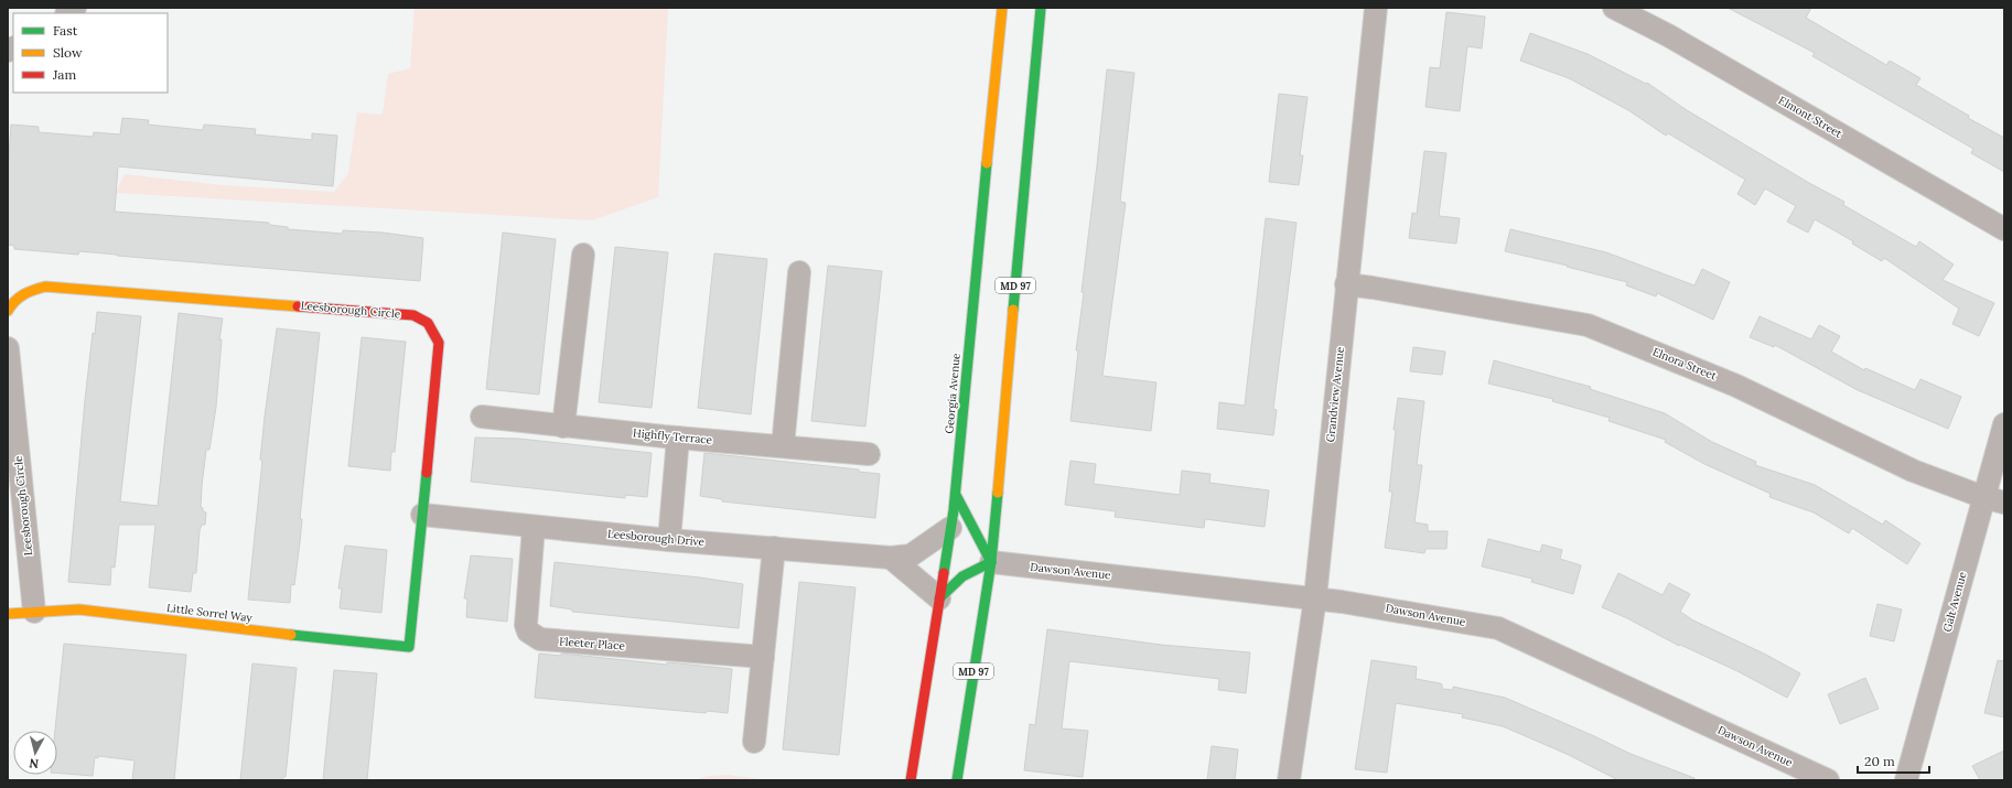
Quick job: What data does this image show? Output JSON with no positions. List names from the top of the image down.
{
  "streets": {
    "main road": [
      "MD 97",
      "Leesborough Circle",
      "Georgia Avenue",
      "Little Sorrel Way"
    ],
    "street": [
      "Elmont Street",
      "Elnora Street",
      "Grandview Avenue",
      "Highfly Terrace",
      "Leesborough Drive",
      "Dawson Avenue",
      "Galt Avenue",
      "Fleeter Place"
    ]
  },
  "crossings": [
    ["MD 97", "Dawson Avenue"],
    ["Leesborough Circle", "Leesborough Drive"],
    ["Leesborough Circle", "Little Sorrel Way"],
    ["Elnora Street", "Grandview Avenue"],
    ["Elnora Street", "Galt Avenue"],
    ["Georgia Avenue", "Leesborough Drive"],
    ["Grandview Avenue", "Dawson Avenue"],
    ["Leesborough Drive", "Fleeter Place"]
  ],
  "legend": ["Fast", "Slow", "Jam"],
  "scale_bar": "20 m",
  "north": "bottom"
}
